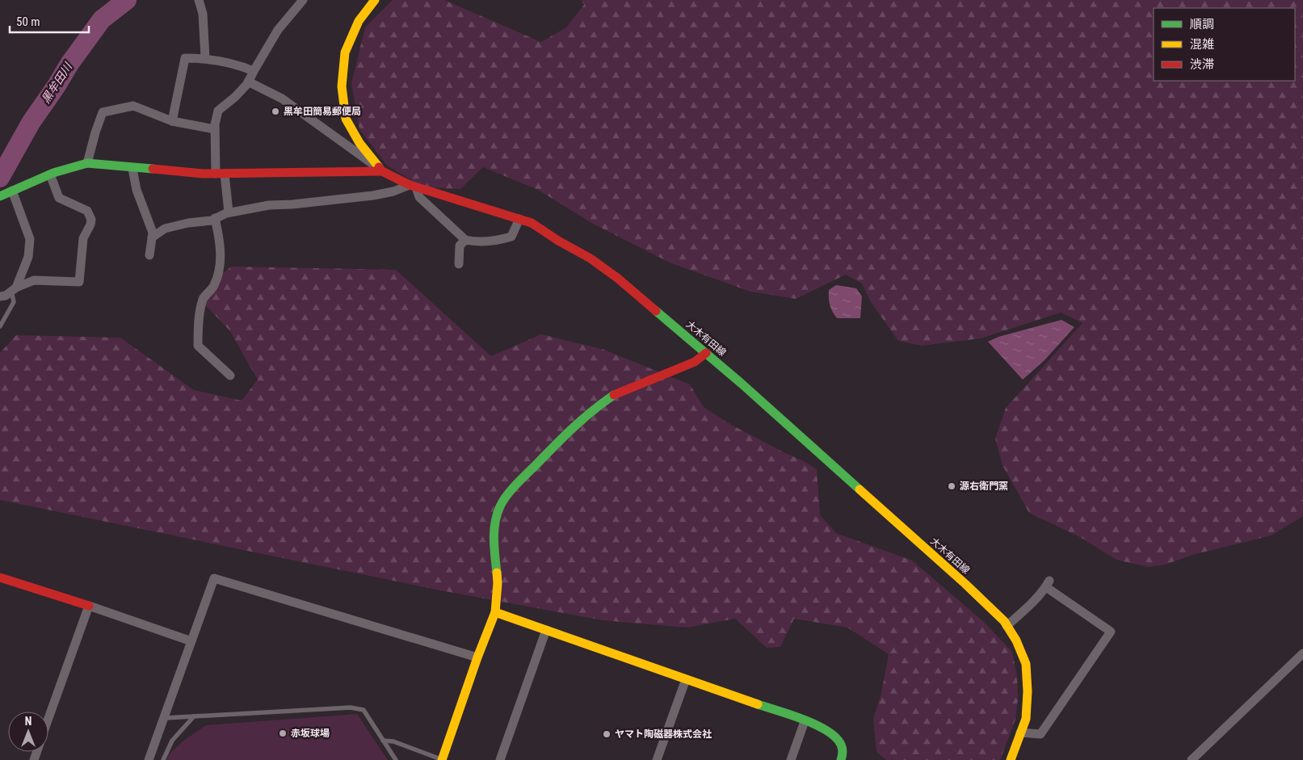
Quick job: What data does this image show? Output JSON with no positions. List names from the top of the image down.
{
  "streets": {
    "street": ["大木有田線"]
  },
  "water": ["黒牟田川"],
  "places": [
    "黒牟田簡易郵便局",
    "源右衛門窯",
    "赤坂球場",
    "ヤマト陶磁器株式会社"
  ],
  "legend": ["順調", "混雑", "渋滞"],
  "scale_bar": "50 m",
  "north": "top"
}
